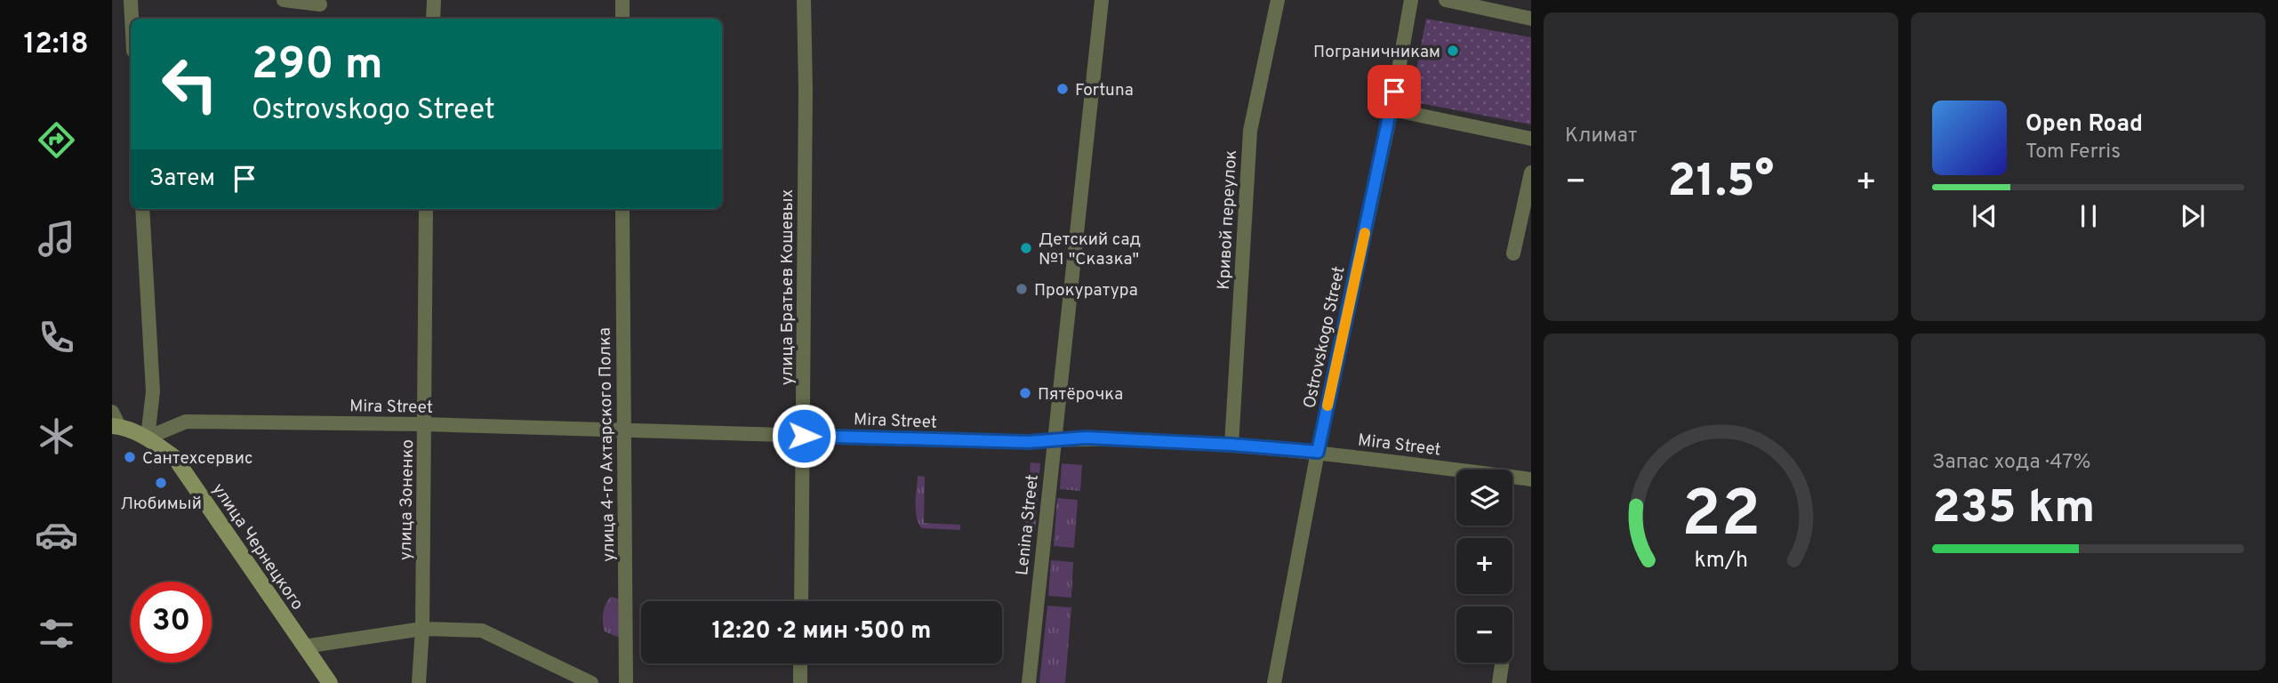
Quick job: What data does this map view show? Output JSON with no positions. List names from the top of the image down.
{
  "streets": {
    "street": [
      "Кривой переулок",
      "улица Братьев Кошевых",
      "Ostrovskogo Street",
      "Mira Street",
      "улица 4-го Ахтарского Полка",
      "улица Зоненко",
      "Lenina Street",
      "улица Чернецкого"
    ]
  },
  "crossings": [
    ["Кривой переулок", "Mira Street"],
    ["улица Братьев Кошевых", "Mira Street"],
    ["Ostrovskogo Street", "Mira Street"],
    ["Mira Street", "улица 4-го Ахтарского Полка"],
    ["Mira Street", "улица Зоненко"],
    ["Mira Street", "Lenina Street"],
    ["Mira Street", "улица Чернецкого"]
  ],
  "places": [
    "Пограничникам",
    "Fortuna",
    "Детский сад №1 \"Сказка\"",
    "Прокуратура",
    "Пятёрочка",
    "Сантехсервис",
    "Любимый"
  ],
  "page": {
    "tabs": "12:18",
    "tile": [
      "Климат",
      ["Запас хода · 47%", "235 km"]
    ],
    "turn": ["290 m", "Ostrovskogo Street"],
    "song": ["Open Road", "Tom Ferris"],
    "then": "Затем",
    "heat": ["−", "21.5°", "+"],
    "map_buttons": ["+", "−"],
    "limit": "30",
    "trip": "12:20 · 2 мин · 500 m",
    "gauge": ["22", "km/h"]
  }
}
